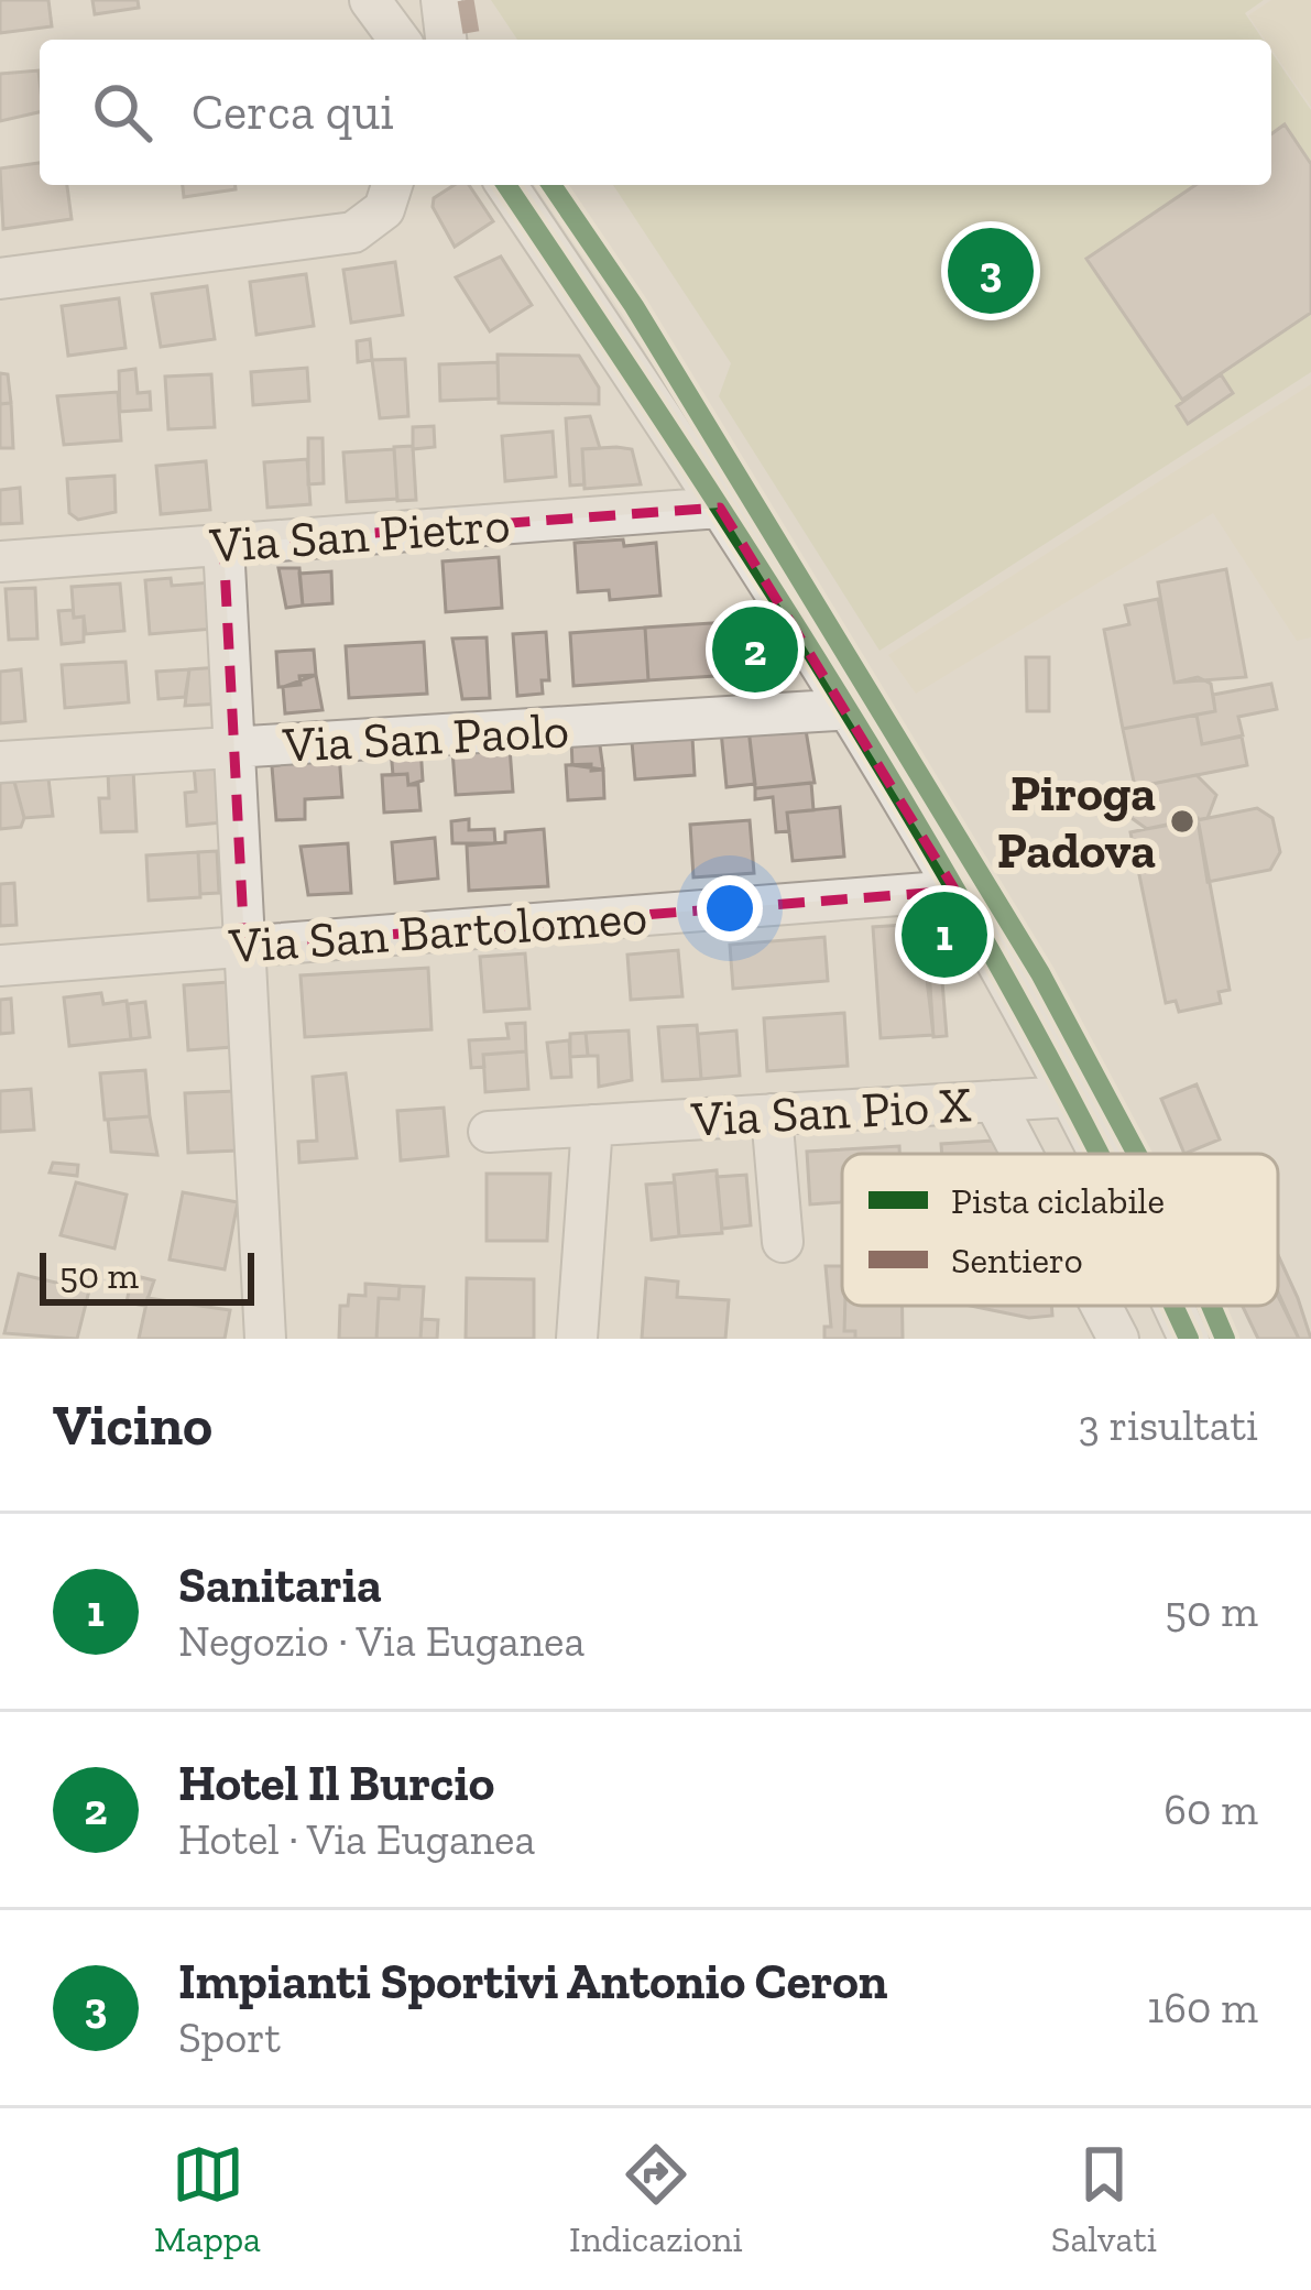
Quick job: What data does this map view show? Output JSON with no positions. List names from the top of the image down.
{
  "streets": {
    "street": [
      "Via San Pietro",
      "Via San Paolo",
      "Via San Bartolomeo",
      "Via San Pio X"
    ]
  },
  "places": ["Piroga Padova"],
  "legend": ["Pista ciclabile", "Sentiero"],
  "scale_bar": "50 m",
  "page": {
    "search": "Cerca qui",
    "pins": ["3", "2", "1"],
    "scale": "50 m",
    "heading": ["Vicino", "3 risultati"],
    "list": [
      {
        "mark": "1",
        "name": "Sanitaria",
        "note": "Negozio · Via Euganea",
        "value": "50 m"
      },
      {
        "mark": "2",
        "name": "Hotel Il Burcio",
        "note": "Hotel · Via Euganea",
        "value": "60 m"
      },
      {
        "mark": "3",
        "name": "Impianti Sportivi Antonio Ceron",
        "note": "Sport",
        "value": "160 m"
      }
    ],
    "nav": ["Mappa", "Indicazioni", "Salvati"]
  }
}
